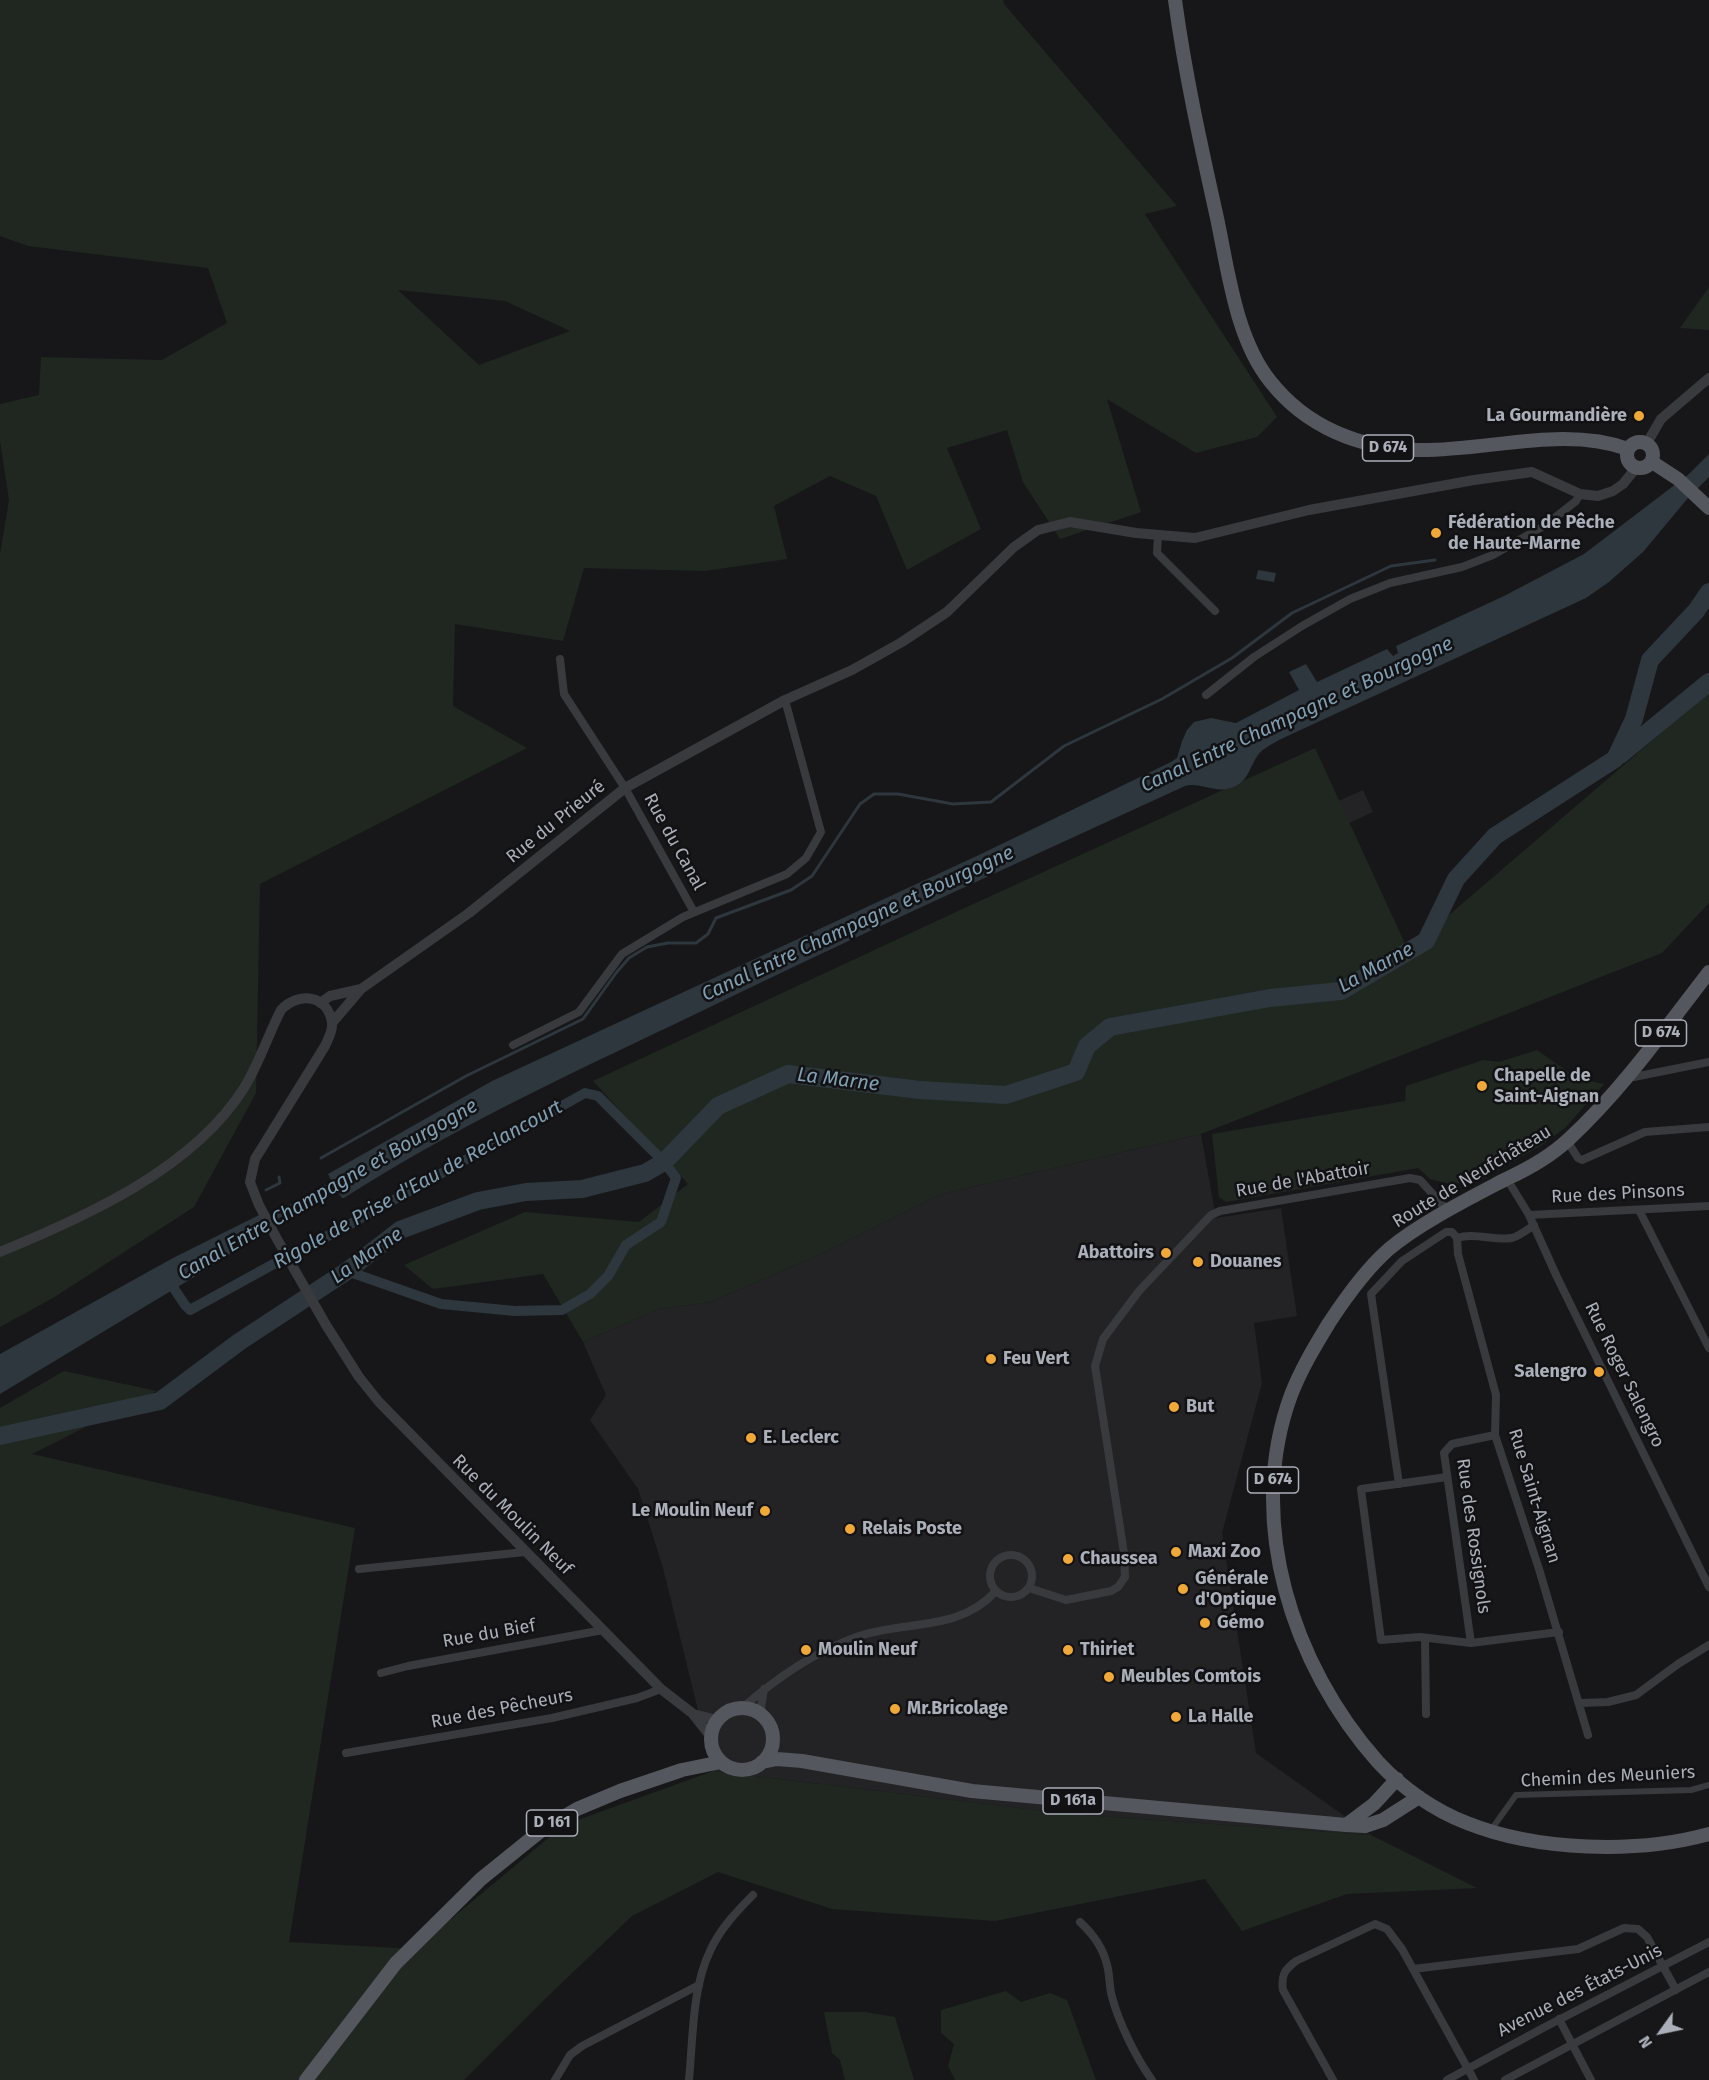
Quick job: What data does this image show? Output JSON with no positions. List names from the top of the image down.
{
  "streets": {
    "main road": [
      "D 674",
      "Route de Neufchâteau",
      "D 161a",
      "D 161"
    ],
    "street": [
      "Rue du Prieuré",
      "Rue du Canal",
      "Rue de l'Abattoir",
      "Rue des Pinsons",
      "Rue Roger Salengro",
      "Rue Saint-Aignan",
      "Rue du Moulin Neuf",
      "Rue des Rossignols",
      "Rue du Bief",
      "Rue des Pêcheurs",
      "Chemin des Meuniers",
      "Avenue des États-Unis"
    ]
  },
  "crossings": [
    ["D 674", "Route de Neufchâteau"],
    ["D 674", "Chemin des Meuniers"],
    ["D 674", "D 161a"],
    ["Rue du Prieuré", "Rue du Canal"],
    ["Rue du Prieuré", "Rue du Moulin Neuf"],
    ["Route de Neufchâteau", "Rue de l'Abattoir"],
    ["Route de Neufchâteau", "Rue Roger Salengro"],
    ["Rue des Pinsons", "Rue Roger Salengro"],
    ["Rue Saint-Aignan", "Rue des Rossignols"],
    ["Rue du Moulin Neuf", "Rue du Bief"],
    ["Rue du Moulin Neuf", "Rue des Pêcheurs"],
    ["Rue du Moulin Neuf", "D 161a"],
    ["Rue du Moulin Neuf", "D 161"],
    ["D 161a", "D 161"]
  ],
  "water": ["Canal Entre Champagne et Bourgogne", "La Marne", "Rigole de Prise d'Eau de Reclancourt"],
  "places": [
    "La Gourmandière",
    "Fédération de Pêche de Haute-Marne",
    "Chapelle de Saint-Aignan",
    "Abattoirs",
    "Douanes",
    "Feu Vert",
    "Salengro",
    "But",
    "E. Leclerc",
    "Le Moulin Neuf",
    "Relais Poste",
    "Maxi Zoo",
    "Chaussea",
    "Générale d'Optique",
    "Gémo",
    "Moulin Neuf",
    "Thiriet",
    "Meubles Comtois",
    "Mr.Bricolage",
    "La Halle"
  ],
  "north": "bottom left"
}
